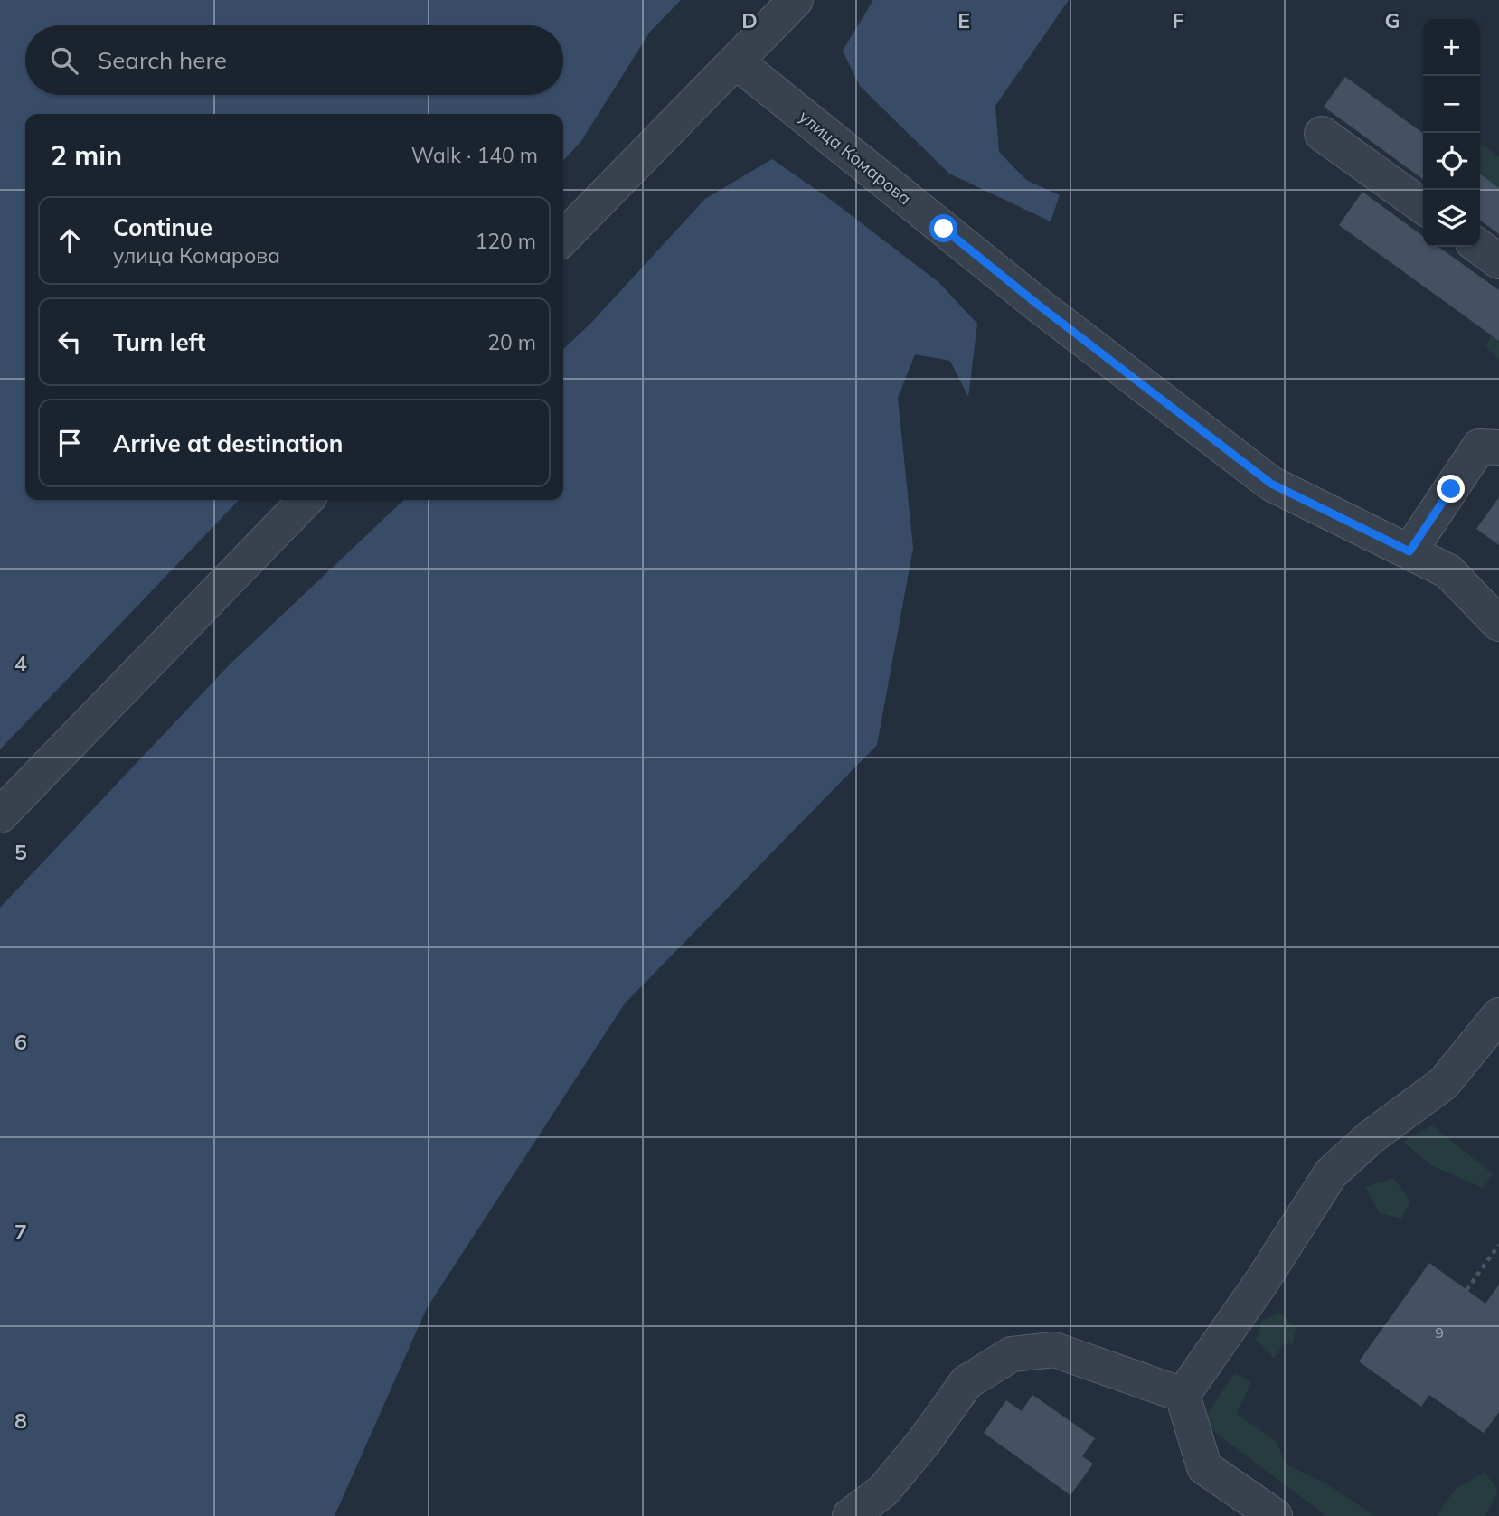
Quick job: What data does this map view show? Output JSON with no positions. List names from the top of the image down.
{
  "streets": {
    "street": ["улица Комарова"]
  },
  "house_numbers": ["9"],
  "page": {
    "map_buttons": ["+", "−"],
    "search": "Search here",
    "heading": ["2 min", "Walk · 140 m"],
    "list": [
      ["Continue", "улица Комарова", "120 m"],
      ["Turn left", "20 m"],
      "Arrive at destination"
    ]
  },
  "grid": {
    "columns": [
      "D",
      "E",
      "F",
      "G"
    ],
    "rows": [
      "4",
      "5",
      "6",
      "7",
      "8"
    ]
  }
}
